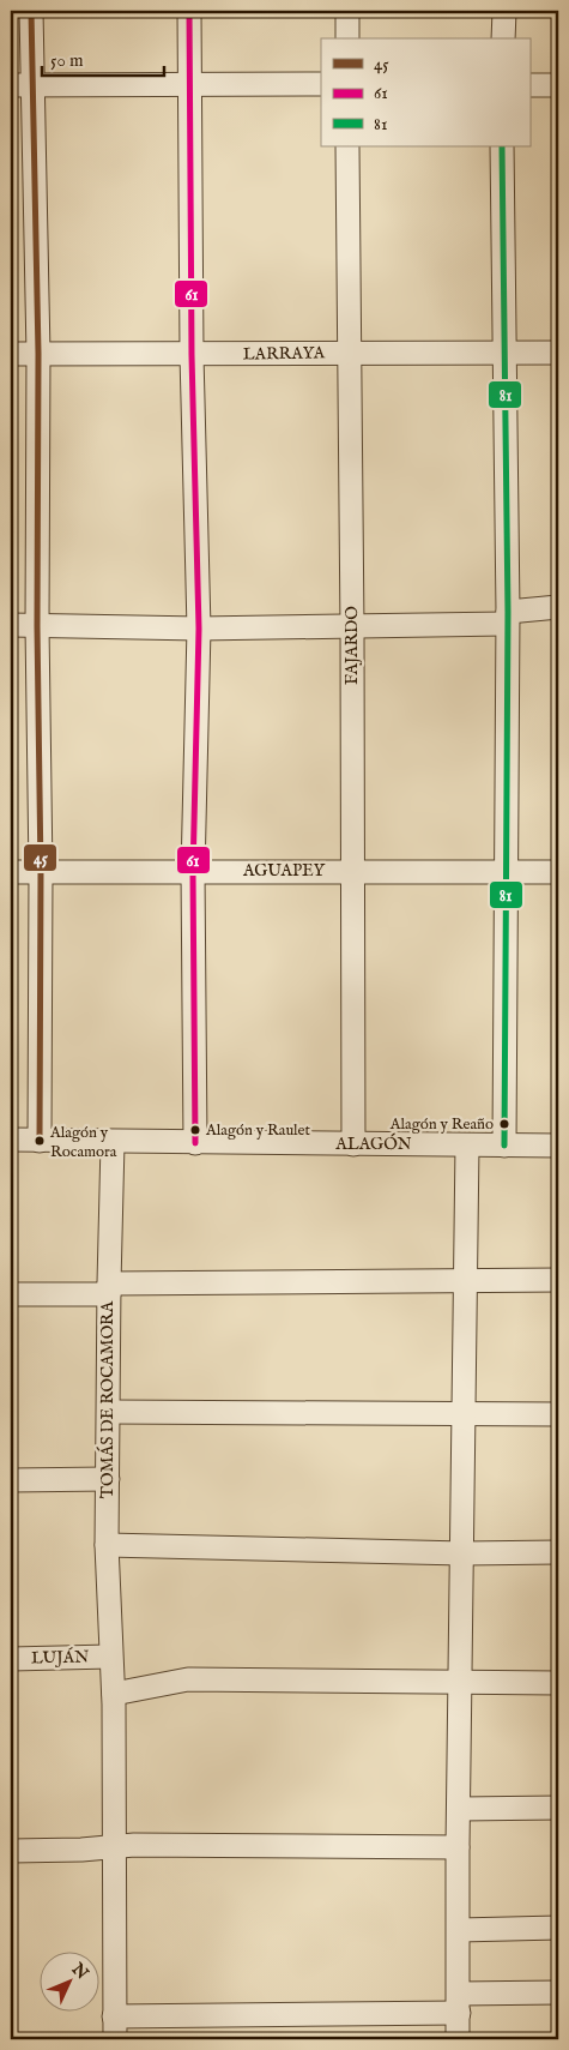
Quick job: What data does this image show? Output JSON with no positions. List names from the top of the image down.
{
  "streets": {
    "street": [
      "LARRAYA",
      "FAJARDO",
      "AGUAPEY",
      "ALAGÓN",
      "TOMÁS DE ROCAMORA",
      "LUJÁN"
    ]
  },
  "crossings": [
    ["LARRAYA", "FAJARDO"],
    ["FAJARDO", "AGUAPEY"],
    ["FAJARDO", "ALAGÓN"],
    ["ALAGÓN", "TOMÁS DE ROCAMORA"],
    ["TOMÁS DE ROCAMORA", "LUJÁN"]
  ],
  "places": ["Alagón y Reaño", "Alagón y Raulet", "Alagón y Rocamora"],
  "lines": ["transit line 45", "transit line 61", "transit line 81"],
  "legend": ["45", "61", "81"],
  "scale_bar": "50 m",
  "north": "top right"
}
